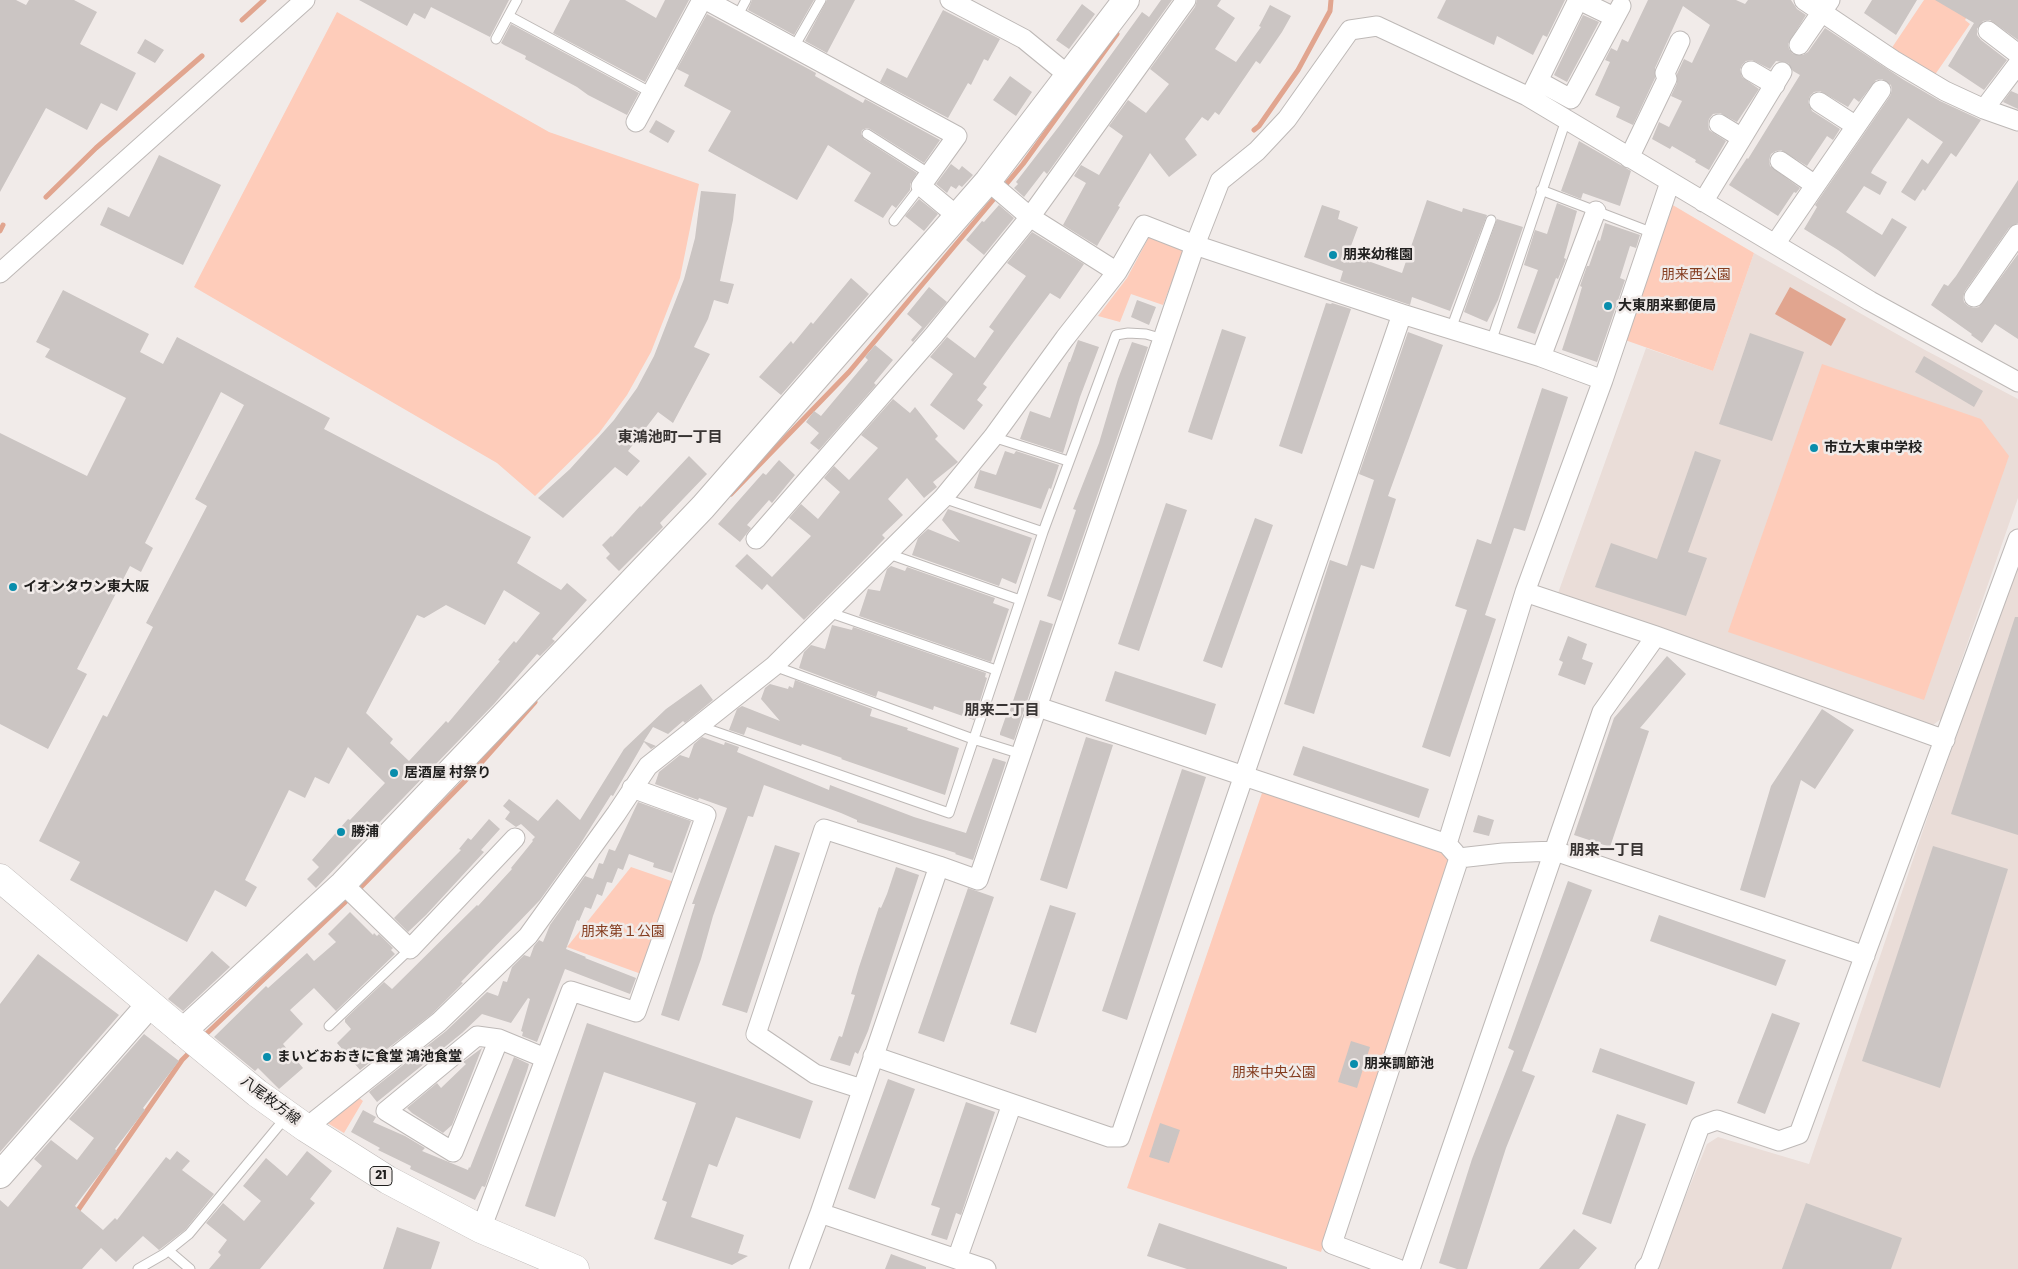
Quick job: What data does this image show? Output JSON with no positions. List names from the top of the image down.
{
  "streets": {
    "main road": ["八尾枚方線", "21"]
  },
  "districts": ["東鴻池町一丁目", "朋来二丁目", "朋来一丁目"],
  "parks": ["朋来西公園", "朋来第１公園", "朋来中央公園"],
  "places": [
    "朋来幼稚園",
    "大東朋来郵便局",
    "市立大東中学校",
    "イオンタウン東大阪",
    "居酒屋 村祭り",
    "勝浦",
    "まいどおおきに食堂 鴻池食堂",
    "朋来調節池"
  ]
}
